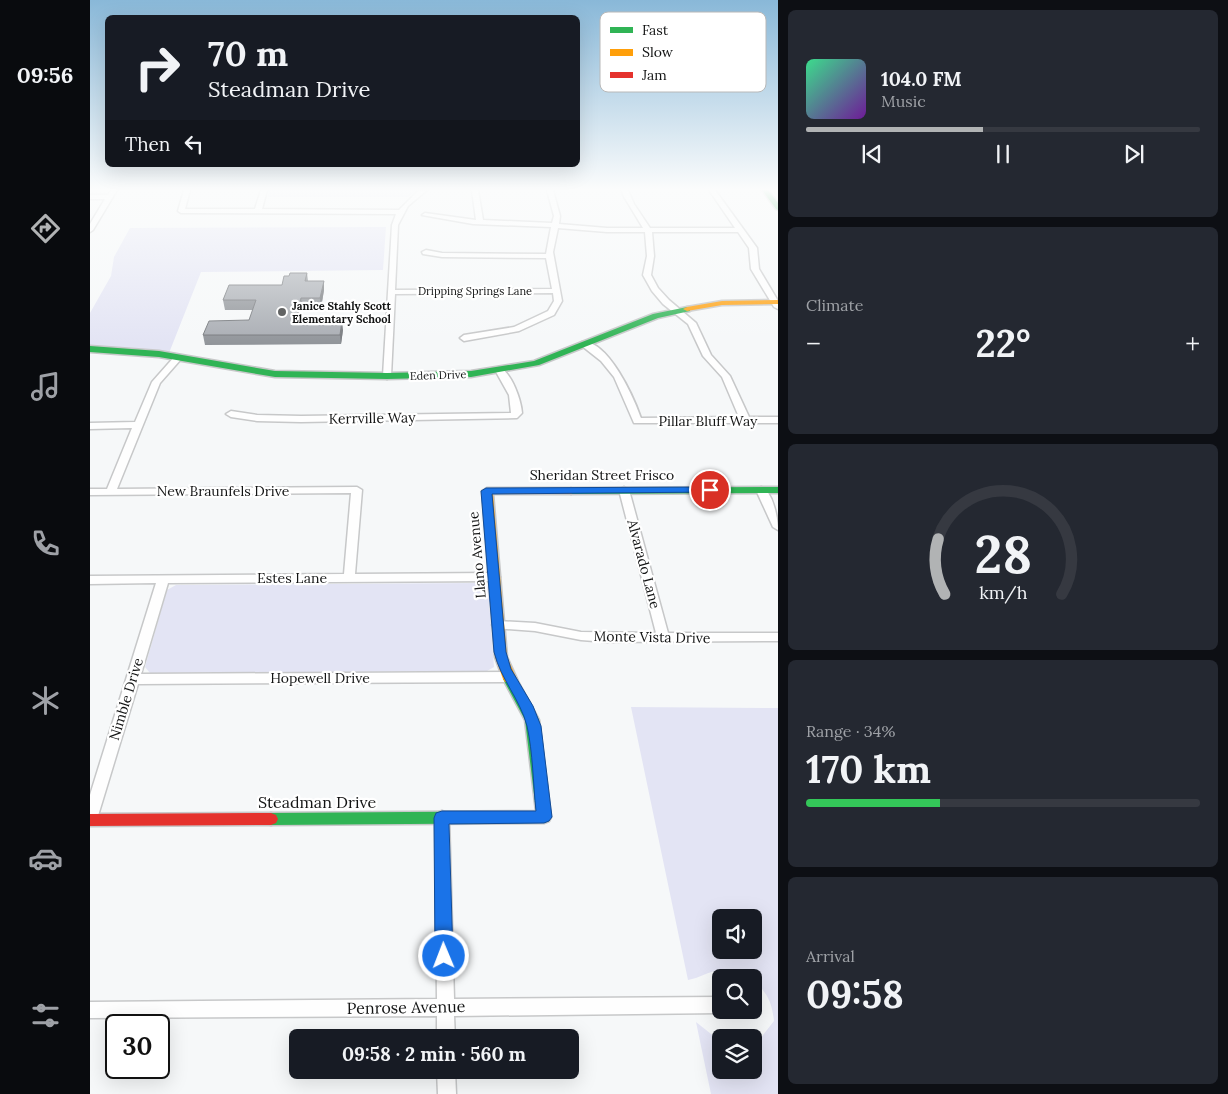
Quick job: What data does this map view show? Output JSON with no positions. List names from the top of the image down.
{
  "streets": {
    "street": [
      "Dripping Springs Lane",
      "Eden Drive",
      "Kerrville Way",
      "Pillar Bluff Way",
      "Sheridan Street Frisco",
      "New Braunfels Drive",
      "Llano Avenue",
      "Alvarado Lane",
      "Estes Lane",
      "Monte Vista Drive",
      "Hopewell Drive",
      "Nimble Drive",
      "Steadman Drive",
      "Penrose Avenue"
    ]
  },
  "crossings": [
    ["Eden Drive", "Kerrville Way"],
    ["Eden Drive", "Pillar Bluff Way"],
    ["Sheridan Street Frisco", "Llano Avenue"],
    ["Sheridan Street Frisco", "Alvarado Lane"],
    ["New Braunfels Drive", "Estes Lane"],
    ["Llano Avenue", "Estes Lane"],
    ["Llano Avenue", "Monte Vista Drive"],
    ["Llano Avenue", "Hopewell Drive"],
    ["Llano Avenue", "Steadman Drive"],
    ["Alvarado Lane", "Monte Vista Drive"],
    ["Estes Lane", "Nimble Drive"],
    ["Hopewell Drive", "Nimble Drive"],
    ["Nimble Drive", "Steadman Drive"]
  ],
  "places": ["Janice Stahly Scott Elementary School"],
  "legend": ["Fast", "Slow", "Jam"],
  "page": {
    "tabs": "09:56",
    "turn": ["70 m", "Steadman Drive"],
    "song": ["104.0 FM", "Music"],
    "then": "Then",
    "tile": [
      "Climate",
      ["Range · 34%", "170 km"],
      ["Arrival", "09:58"]
    ],
    "heat": ["−", "22°", "+"],
    "limit": "30",
    "trip": "09:58 · 2 min · 560 m",
    "gauge": ["28", "km/h"]
  }
}
